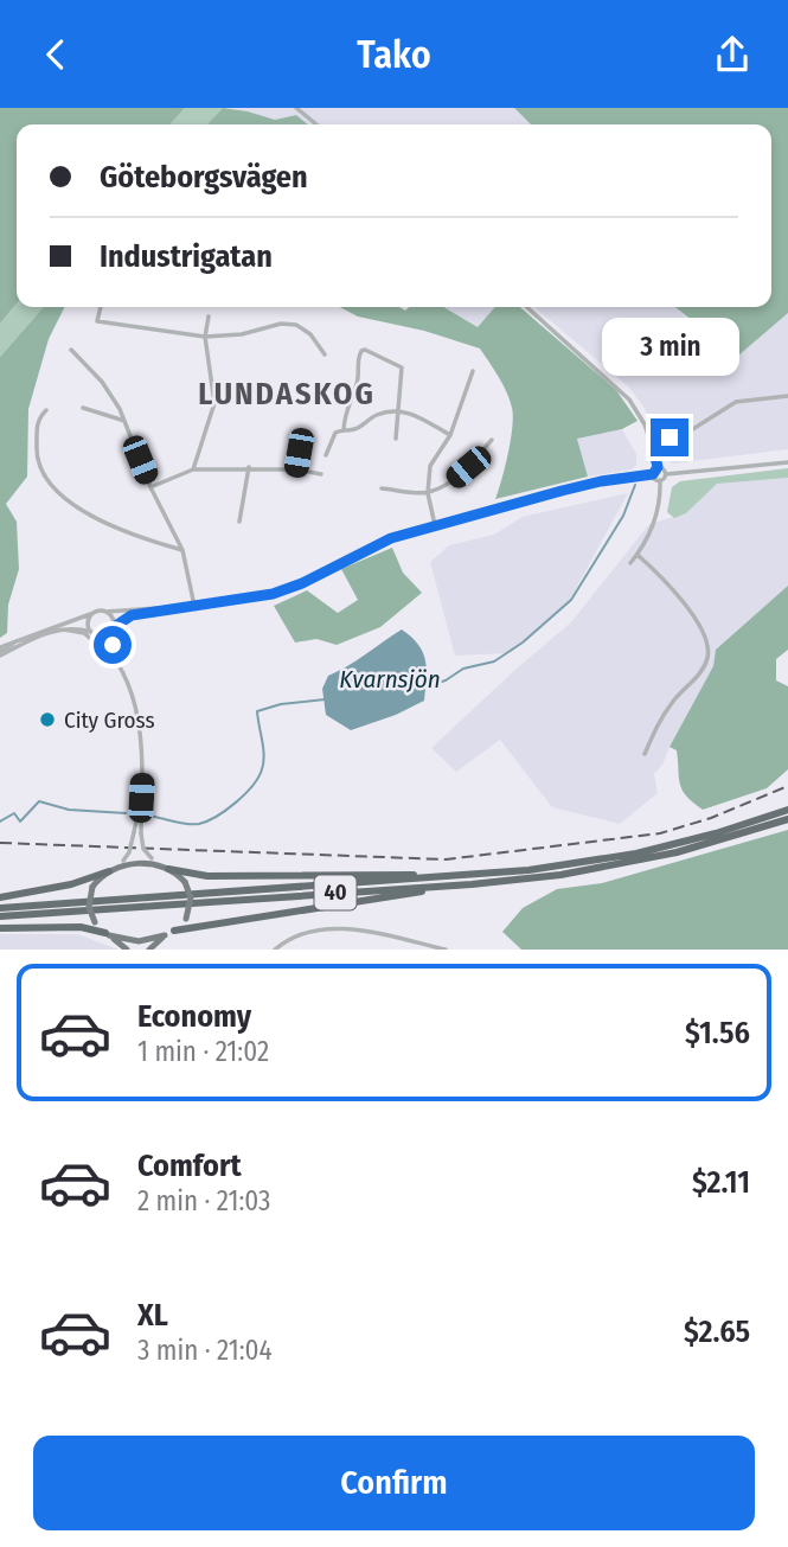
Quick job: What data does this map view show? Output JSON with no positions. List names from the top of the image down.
{
  "streets": {
    "highway": ["40"]
  },
  "districts": ["LUNDASKOG"],
  "water": ["Kvarnsjön"],
  "places": ["City Gross"],
  "page": {
    "header": "Tako",
    "banner": ["Göteborgsvägen", "Industrigatan"],
    "bubble": "3 min",
    "list": [
      {
        "name": "Economy",
        "note": "1 min · 21:02",
        "value": "$1.56"
      },
      {
        "name": "Comfort",
        "note": "2 min · 21:03",
        "value": "$2.11"
      },
      {
        "name": "XL",
        "note": "3 min · 21:04",
        "value": "$2.65"
      }
    ],
    "buttons": "Confirm"
  }
}
